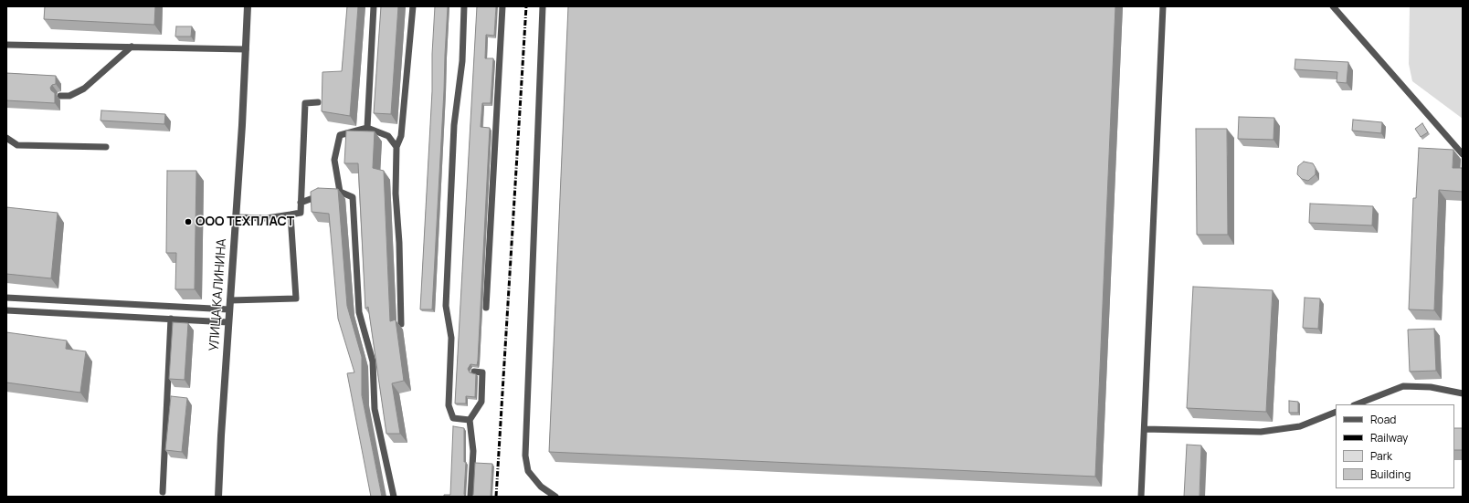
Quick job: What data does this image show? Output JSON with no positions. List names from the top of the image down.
{
  "streets": {
    "street": ["УЛИЦА КАЛИНИНА"]
  },
  "places": ["ООО ТЕХПЛАСТ"],
  "legend": [
    "Road",
    "Railway",
    "Park",
    "Building"
  ]
}
